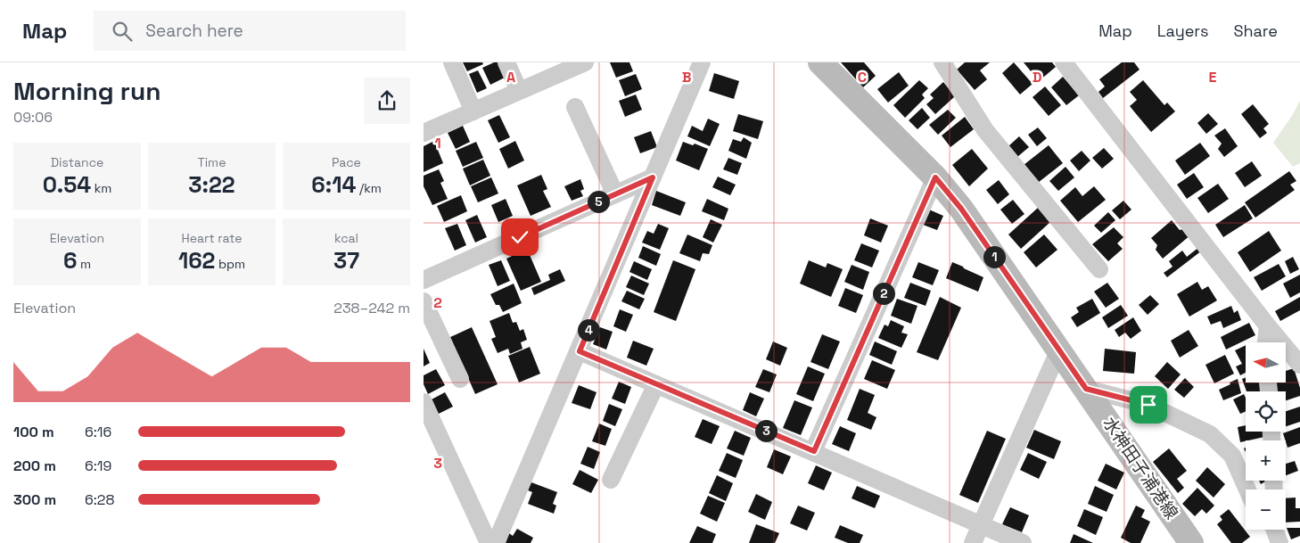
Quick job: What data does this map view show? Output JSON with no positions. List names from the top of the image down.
{
  "streets": {
    "main road": ["水神田子浦港線"]
  },
  "north": "left",
  "page": {
    "header": "Map",
    "search": "Search here",
    "nav": ["Map", "Layers", "Share"],
    "heading": ["Morning run", "09:06"],
    "stats": [
      ["Distance", "0.54 km"],
      ["Time", "3:22"],
      ["Pace", "6:14 /km"],
      ["Elevation", "6 m"],
      ["Heart rate", "162 bpm"],
      ["kcal", "37"]
    ],
    "pins": [
      "5",
      "1",
      "2",
      "4",
      "3"
    ],
    "chart": ["Elevation", "238–242 m"],
    "map_buttons": ["+", "−"],
    "list": [
      {
        "name": "100 m",
        "note": "6:16"
      },
      {
        "name": "200 m",
        "note": "6:19"
      },
      {
        "name": "300 m",
        "note": "6:28"
      }
    ]
  },
  "grid": {
    "columns": [
      "A",
      "B",
      "C",
      "D",
      "E"
    ],
    "rows": ["1", "2", "3"]
  }
}
